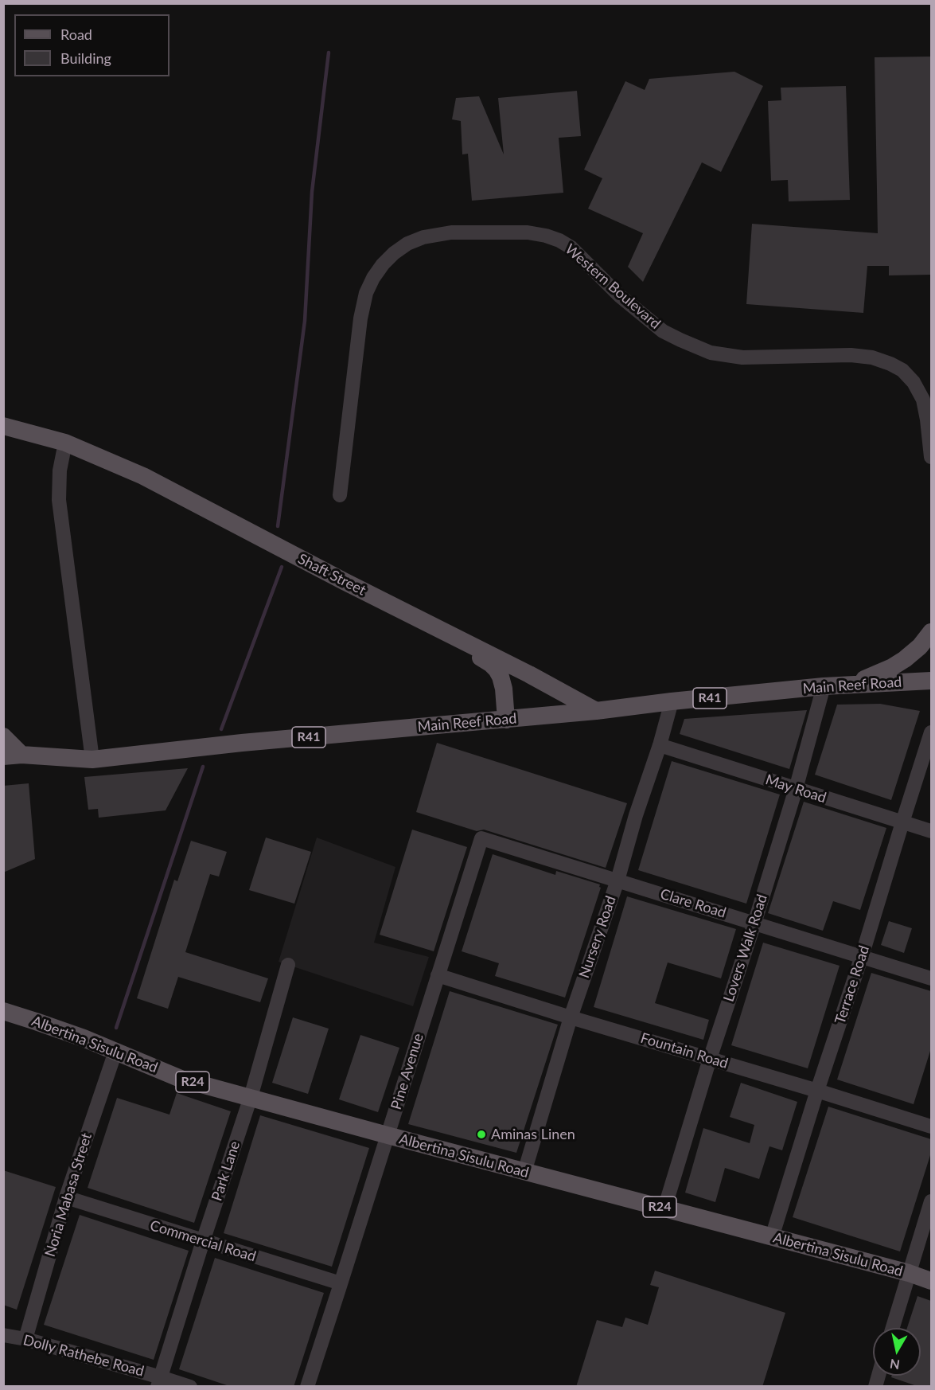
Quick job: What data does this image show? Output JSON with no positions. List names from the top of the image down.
{
  "streets": {
    "main road": [
      "Shaft Street",
      "Main Reef Road",
      "R41",
      "Albertina Sisulu Road",
      "R24"
    ],
    "street": [
      "Western Boulevard",
      "May Road",
      "Clare Road",
      "Nursery Road",
      "Lovers Walk Road",
      "Terrace Road",
      "Fountain Road",
      "Pine Avenue",
      "Park Lane",
      "Noria Mabasa Street",
      "Commercial Road",
      "Dolly Rathebe Road"
    ]
  },
  "crossings": [
    ["Shaft Street", "Main Reef Road"],
    ["Main Reef Road", "R41"],
    ["Main Reef Road", "Nursery Road"],
    ["Main Reef Road", "Lovers Walk Road"],
    ["May Road", "Nursery Road"],
    ["May Road", "Lovers Walk Road"],
    ["May Road", "Terrace Road"],
    ["Clare Road", "Nursery Road"],
    ["Clare Road", "Lovers Walk Road"],
    ["Clare Road", "Terrace Road"],
    ["Clare Road", "Pine Avenue"],
    ["Nursery Road", "Albertina Sisulu Road"],
    ["Nursery Road", "Fountain Road"],
    ["Lovers Walk Road", "Albertina Sisulu Road"],
    ["Lovers Walk Road", "Fountain Road"],
    ["Terrace Road", "Albertina Sisulu Road"],
    ["Terrace Road", "Fountain Road"],
    ["Albertina Sisulu Road", "Pine Avenue"],
    ["Albertina Sisulu Road", "Park Lane"],
    ["Albertina Sisulu Road", "Noria Mabasa Street"],
    ["Fountain Road", "Pine Avenue"],
    ["Pine Avenue", "Commercial Road"],
    ["Park Lane", "Commercial Road"],
    ["Park Lane", "Dolly Rathebe Road"],
    ["Noria Mabasa Street", "Commercial Road"],
    ["Noria Mabasa Street", "Dolly Rathebe Road"]
  ],
  "places": ["Aminas Linen"],
  "legend": ["Road", "Building"],
  "north": "bottom"
}
